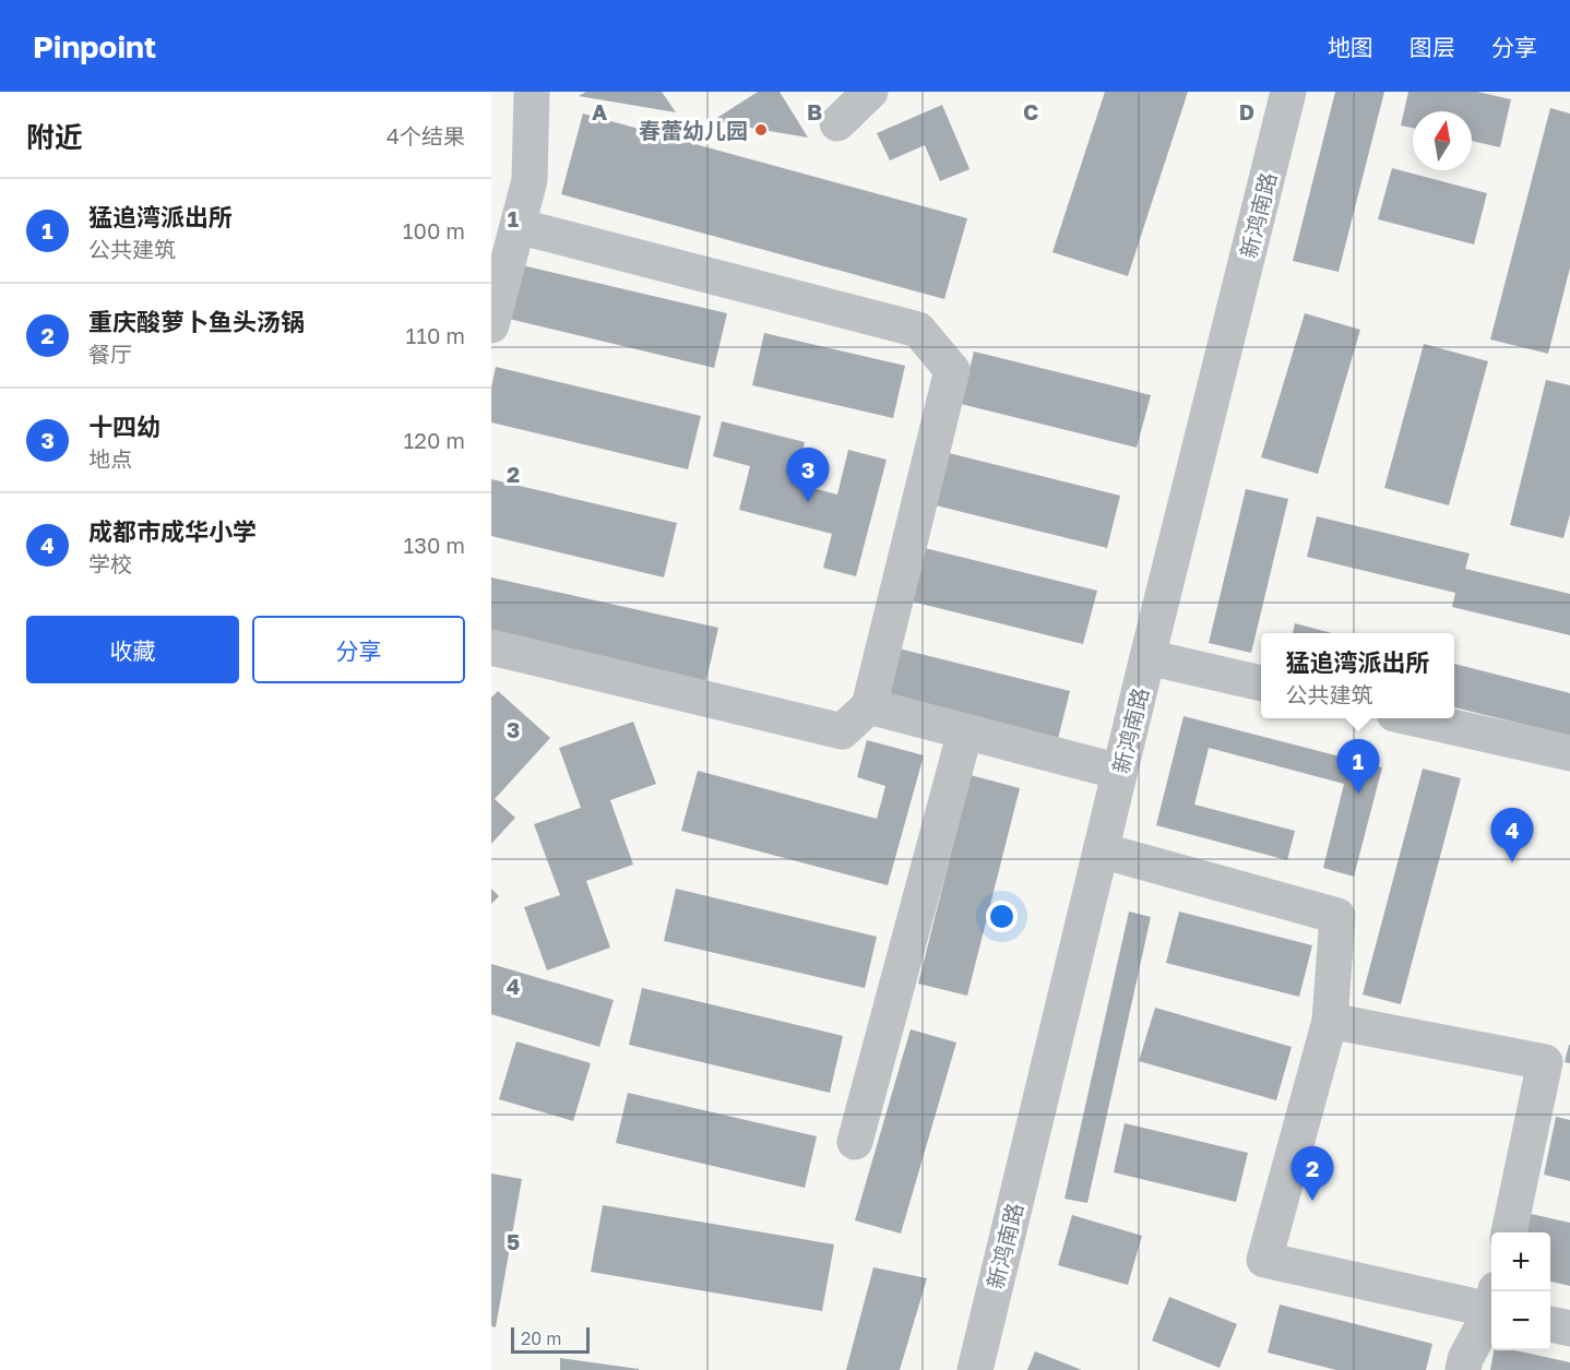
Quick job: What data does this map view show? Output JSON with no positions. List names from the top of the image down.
{
  "streets": {
    "street": ["新鸿南路"]
  },
  "places": ["春蕾幼儿园"],
  "scale_bar": "20 m",
  "north": "top",
  "page": {
    "header": "Pinpoint",
    "nav": ["地图", "图层", "分享"],
    "heading": ["附近", "4个结果"],
    "list": [
      {
        "mark": "1",
        "name": "猛追湾派出所",
        "note": "公共建筑",
        "value": "100 m"
      },
      {
        "mark": "2",
        "name": "重庆酸萝卜鱼头汤锅",
        "note": "餐厅",
        "value": "110 m"
      },
      {
        "mark": "3",
        "name": "十四幼",
        "note": "地点",
        "value": "120 m"
      },
      {
        "mark": "4",
        "name": "成都市成华小学",
        "note": "学校",
        "value": "130 m"
      }
    ],
    "pins": [
      "3",
      "1",
      "4",
      "2"
    ],
    "buttons": ["收藏", "分享"],
    "popup": ["猛追湾派出所", "公共建筑"],
    "map_buttons": ["+", "−"],
    "scale": "20 m"
  },
  "grid": {
    "columns": [
      "A",
      "B",
      "C",
      "D"
    ],
    "rows": [
      "1",
      "2",
      "3",
      "4",
      "5"
    ]
  }
}
